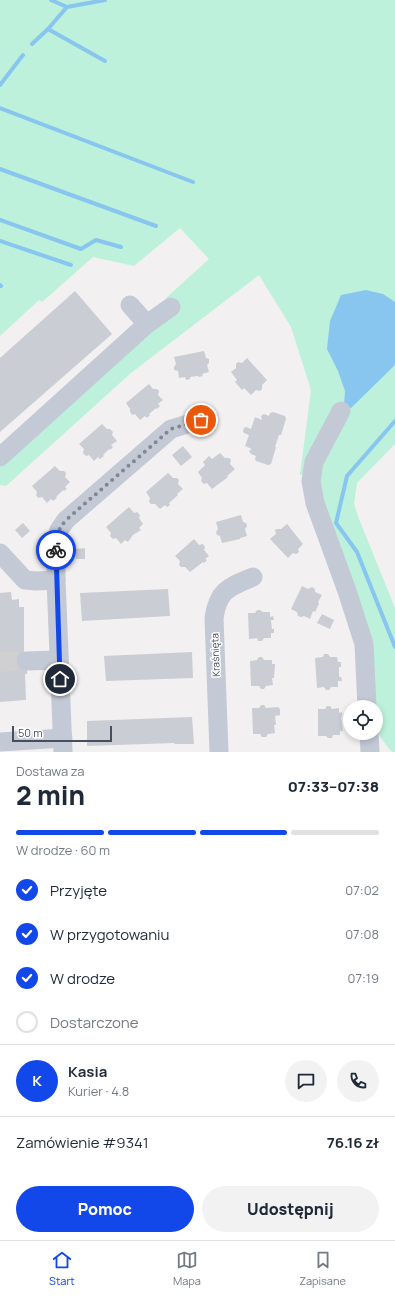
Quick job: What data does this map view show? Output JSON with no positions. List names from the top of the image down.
{
  "streets": {
    "street": ["Kraśnięta"]
  },
  "scale_bar": "50 m",
  "page": {
    "scale": "50 m",
    "heading": ["2 min", "Dostawa za", "07:33–07:38"],
    "panel": [
      "Kasia",
      "Kurier · 4.8",
      "Zamówienie #9341",
      "76.16 zł"
    ],
    "bar": "W drodze · 60 m",
    "list": [
      ["Przyjęte", "07:02"],
      ["W przygotowaniu", "07:08"],
      ["W drodze", "07:19"],
      "Dostarczone"
    ],
    "round": "K",
    "buttons": ["Pomoc", "Udostępnij"],
    "tabs": ["Start", "Mapa", "Zapisane"]
  }
}
